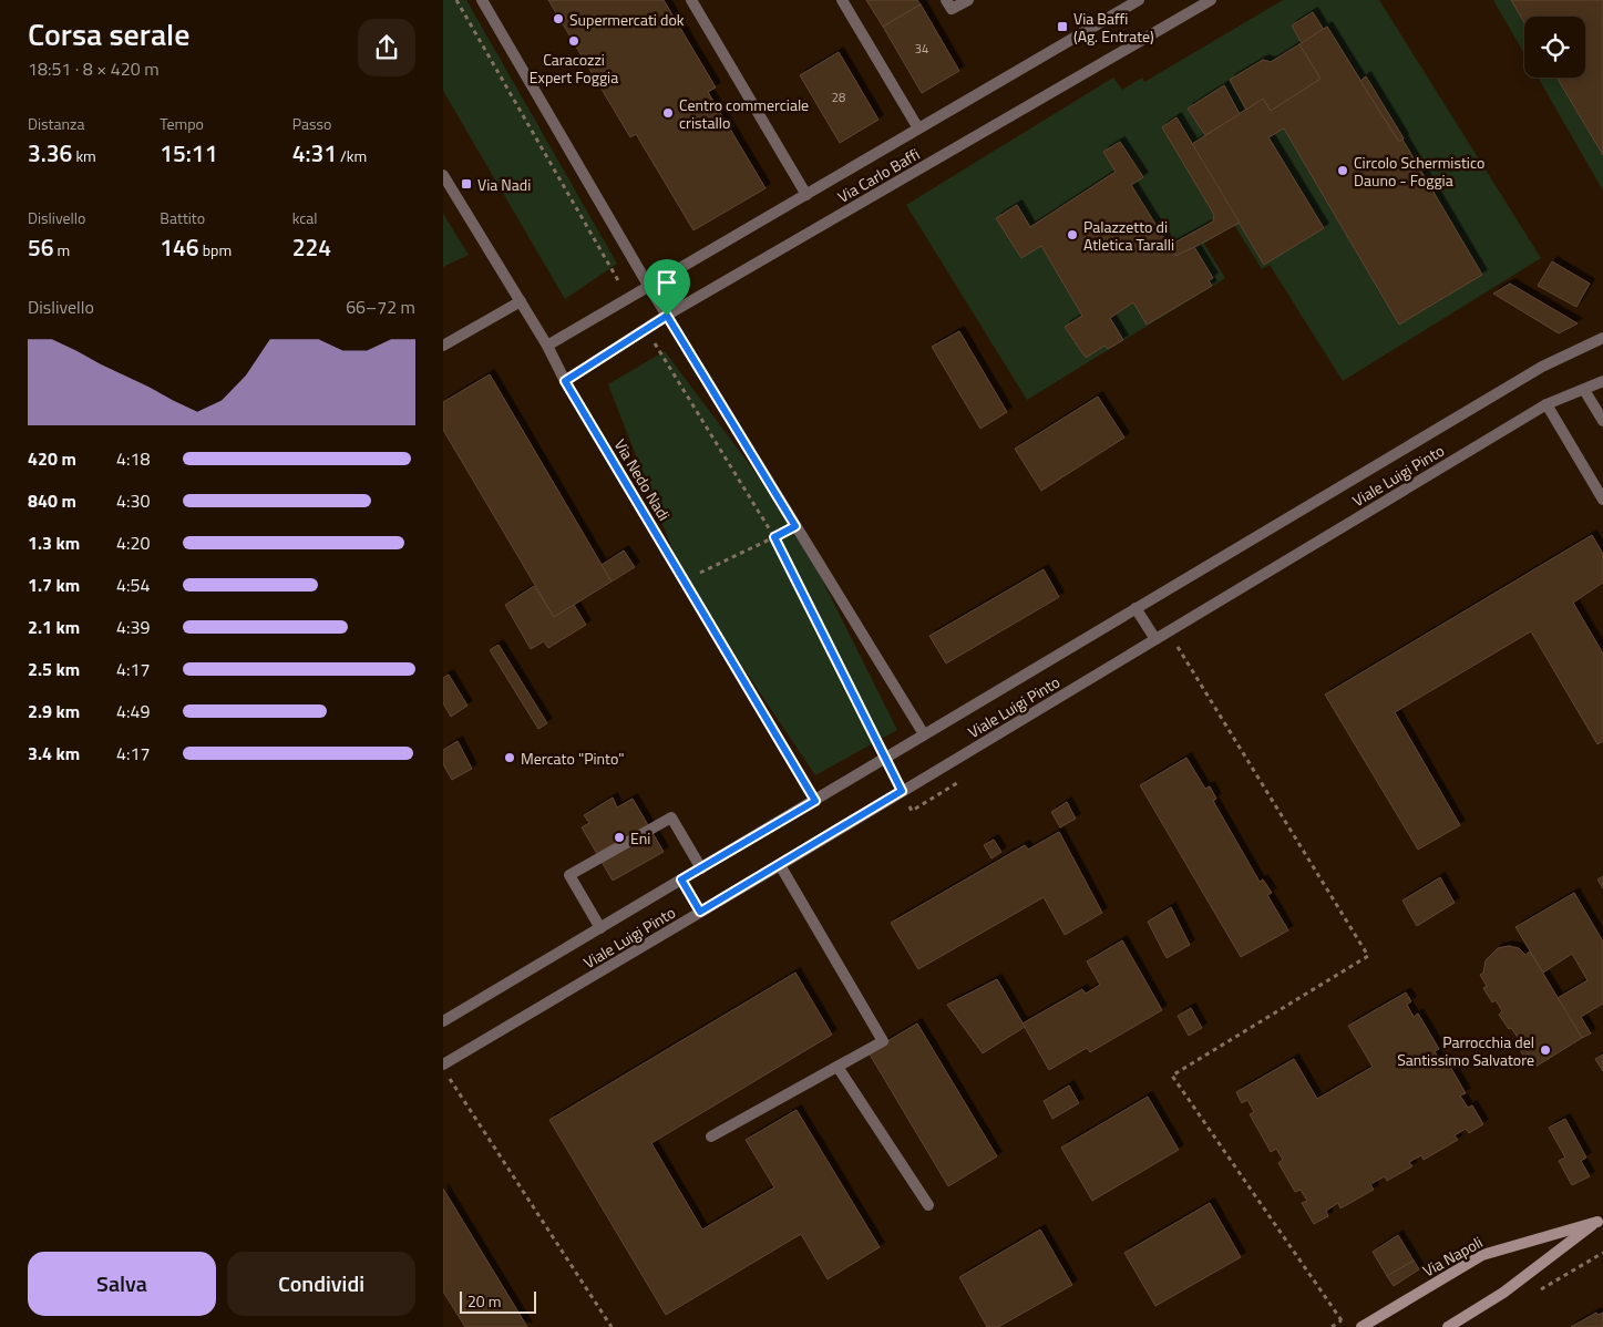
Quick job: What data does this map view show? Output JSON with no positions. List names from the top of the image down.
{
  "streets": {
    "main road": ["Via Napoli"],
    "street": ["Via Carlo Baffi", "Viale Luigi Pinto", "Via Nedo Nadi"]
  },
  "crossings": [
    ["Via Carlo Baffi", "Via Nedo Nadi"],
    ["Viale Luigi Pinto", "Via Nedo Nadi"]
  ],
  "places": {
    "other": [
      "Supermercati dok",
      "Caracozzi Expert Foggia",
      "Centro commerciale cristallo",
      "Circolo Schermistico Dauno - Foggia",
      "Palazzetto di Atletica Taralli",
      "Mercato \"Pinto\"",
      "Eni",
      "Parrocchia del Santissimo Salvatore"
    ],
    "transit": ["Via Baffi (Ag. Entrate)", "Via Nadi"]
  },
  "house_numbers": ["34", "28"],
  "scale_bar": "20 m",
  "page": {
    "heading": ["Corsa serale", "18:51 · 8 × 420 m"],
    "stats": [
      ["Distanza", "3.36 km"],
      ["Tempo", "15:11"],
      ["Passo", "4:31 /km"],
      ["Dislivello", "56 m"],
      ["Battito", "146 bpm"],
      ["kcal", "224"]
    ],
    "chart": ["Dislivello", "66–72 m"],
    "list": [
      {
        "name": "420 m",
        "note": "4:18"
      },
      {
        "name": "840 m",
        "note": "4:30"
      },
      {
        "name": "1.3 km",
        "note": "4:20"
      },
      {
        "name": "1.7 km",
        "note": "4:54"
      },
      {
        "name": "2.1 km",
        "note": "4:39"
      },
      {
        "name": "2.5 km",
        "note": "4:17"
      },
      {
        "name": "2.9 km",
        "note": "4:49"
      },
      {
        "name": "3.4 km",
        "note": "4:17"
      }
    ],
    "buttons": ["Salva", "Condividi"],
    "scale": "20 m"
  }
}
